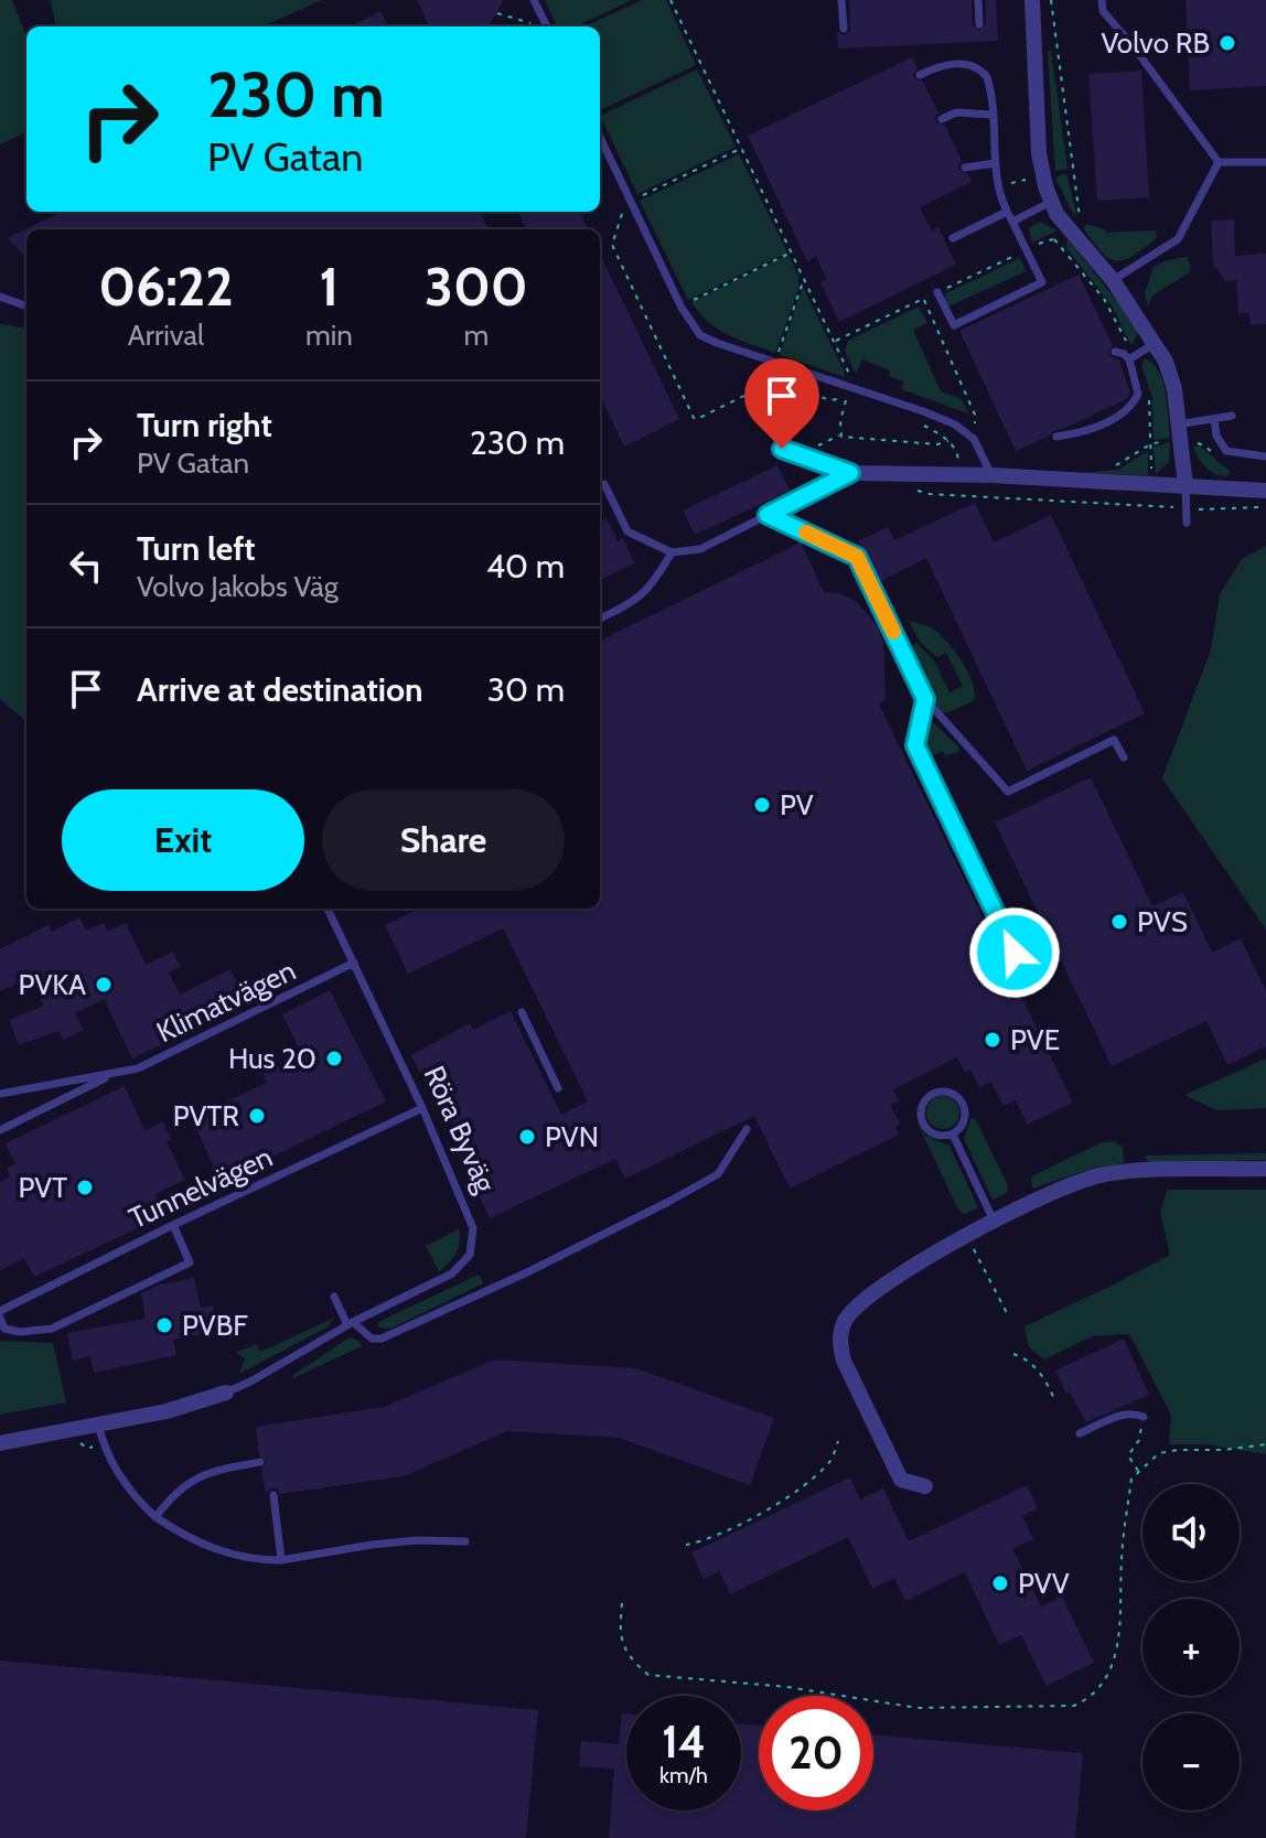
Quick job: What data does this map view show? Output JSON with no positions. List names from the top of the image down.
{
  "streets": {
    "lane": ["Klimatvägen", "Röra Byväg", "Tunnelvägen"]
  },
  "crossings": [
    ["Klimatvägen", "Röra Byväg"],
    ["Röra Byväg", "Tunnelvägen"]
  ],
  "places": [
    "Volvo RB",
    "PV",
    "PVS",
    "PVKA",
    "PVE",
    "Hus 20",
    "PVTR",
    "PVN",
    "PVT",
    "PVBF",
    "PVV"
  ],
  "page": {
    "turn": ["230 m", "PV Gatan"],
    "eta": [
      "06:22",
      "Arrival",
      "1",
      "min",
      "300",
      "m"
    ],
    "list": [
      {
        "name": "Turn right",
        "note": "PV Gatan",
        "value": "230 m"
      },
      {
        "name": "Turn left",
        "note": "Volvo Jakobs Väg",
        "value": "40 m"
      },
      {
        "name": "Arrive at destination",
        "value": "30 m"
      }
    ],
    "buttons": ["Exit", "Share"],
    "map_buttons": ["+", "−"],
    "speed": "14 km/h",
    "limit": "20"
  }
}
